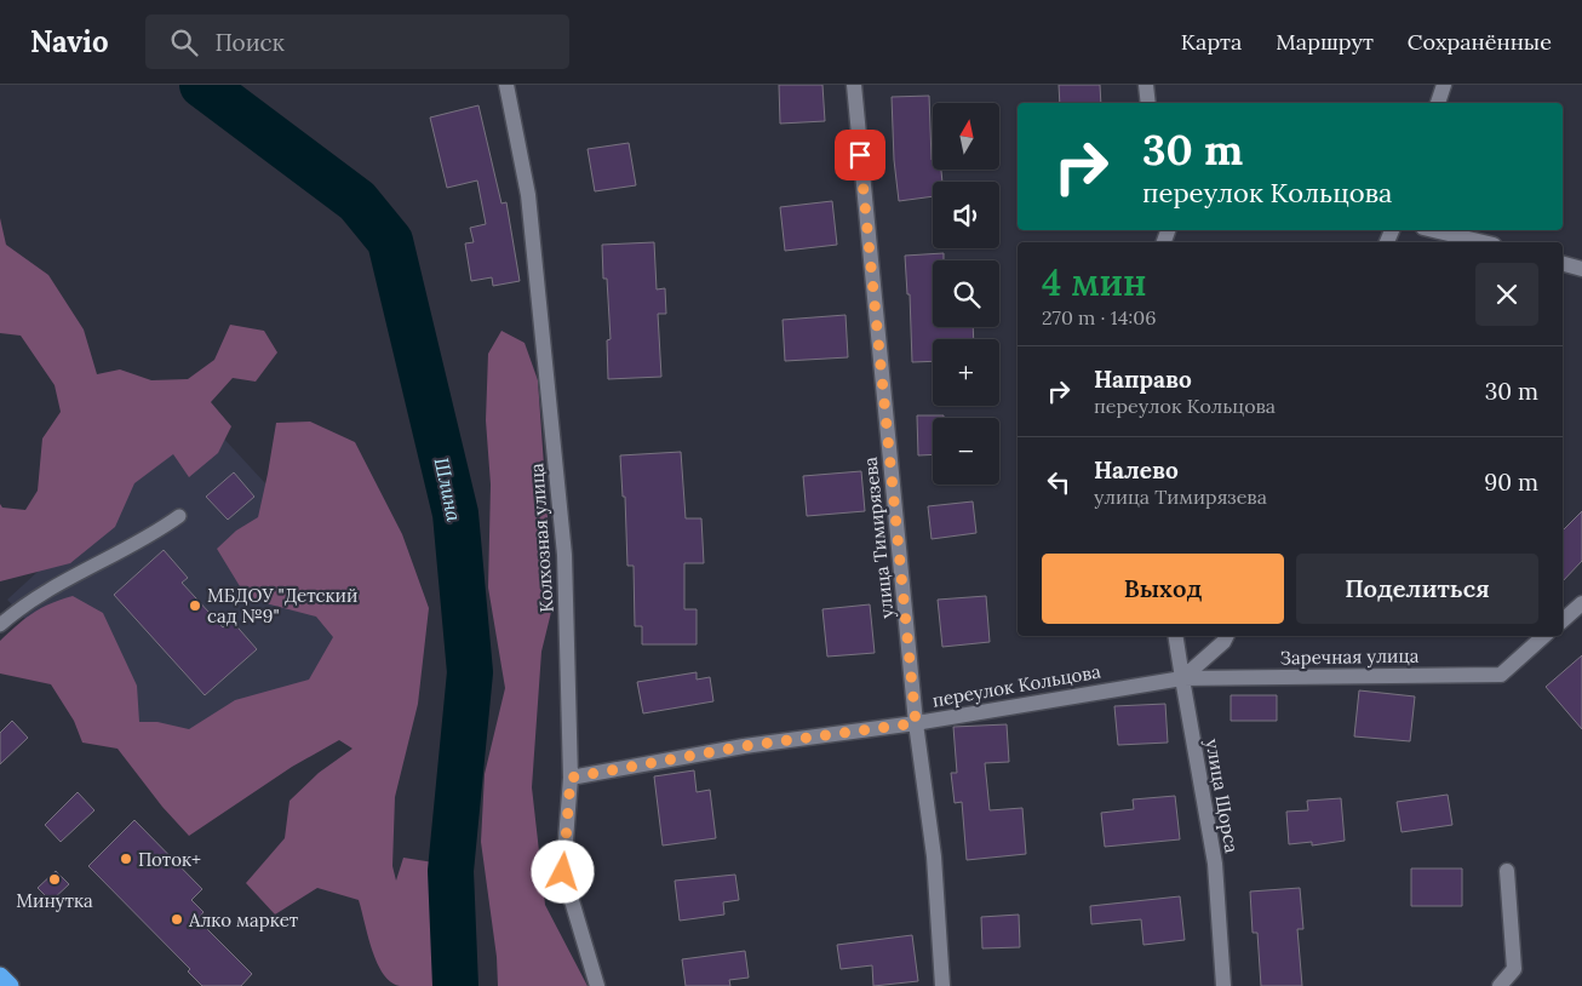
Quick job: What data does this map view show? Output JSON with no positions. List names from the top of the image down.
{
  "streets": {
    "street": [
      "Колхозная улица",
      "улица Тимирязева",
      "Заречная улица",
      "переулок Кольцова",
      "улица Щорса"
    ]
  },
  "crossings": [
    ["Колхозная улица", "переулок Кольцова"],
    ["улица Тимирязева", "переулок Кольцова"],
    ["Заречная улица", "переулок Кольцова"],
    ["Заречная улица", "улица Щорса"],
    ["переулок Кольцова", "улица Щорса"]
  ],
  "water": ["Шлина"],
  "places": [
    "МБДОУ \"Детский сад №9\"",
    "Поток+",
    "Минутка",
    "Алко маркет"
  ],
  "north": "top",
  "page": {
    "header": "Navio",
    "search": "Поиск",
    "nav": ["Карта", "Маршрут", "Сохранённые"],
    "map_buttons": ["+", "−"],
    "turn": ["30 m", "переулок Кольцова"],
    "heading": ["4 мин", "270 m · 14:06"],
    "list": [
      {
        "name": "Направо",
        "note": "переулок Кольцова",
        "value": "30 m"
      },
      {
        "name": "Налево",
        "note": "улица Тимирязева",
        "value": "90 m"
      }
    ],
    "buttons": ["Выход", "Поделиться"]
  }
}
